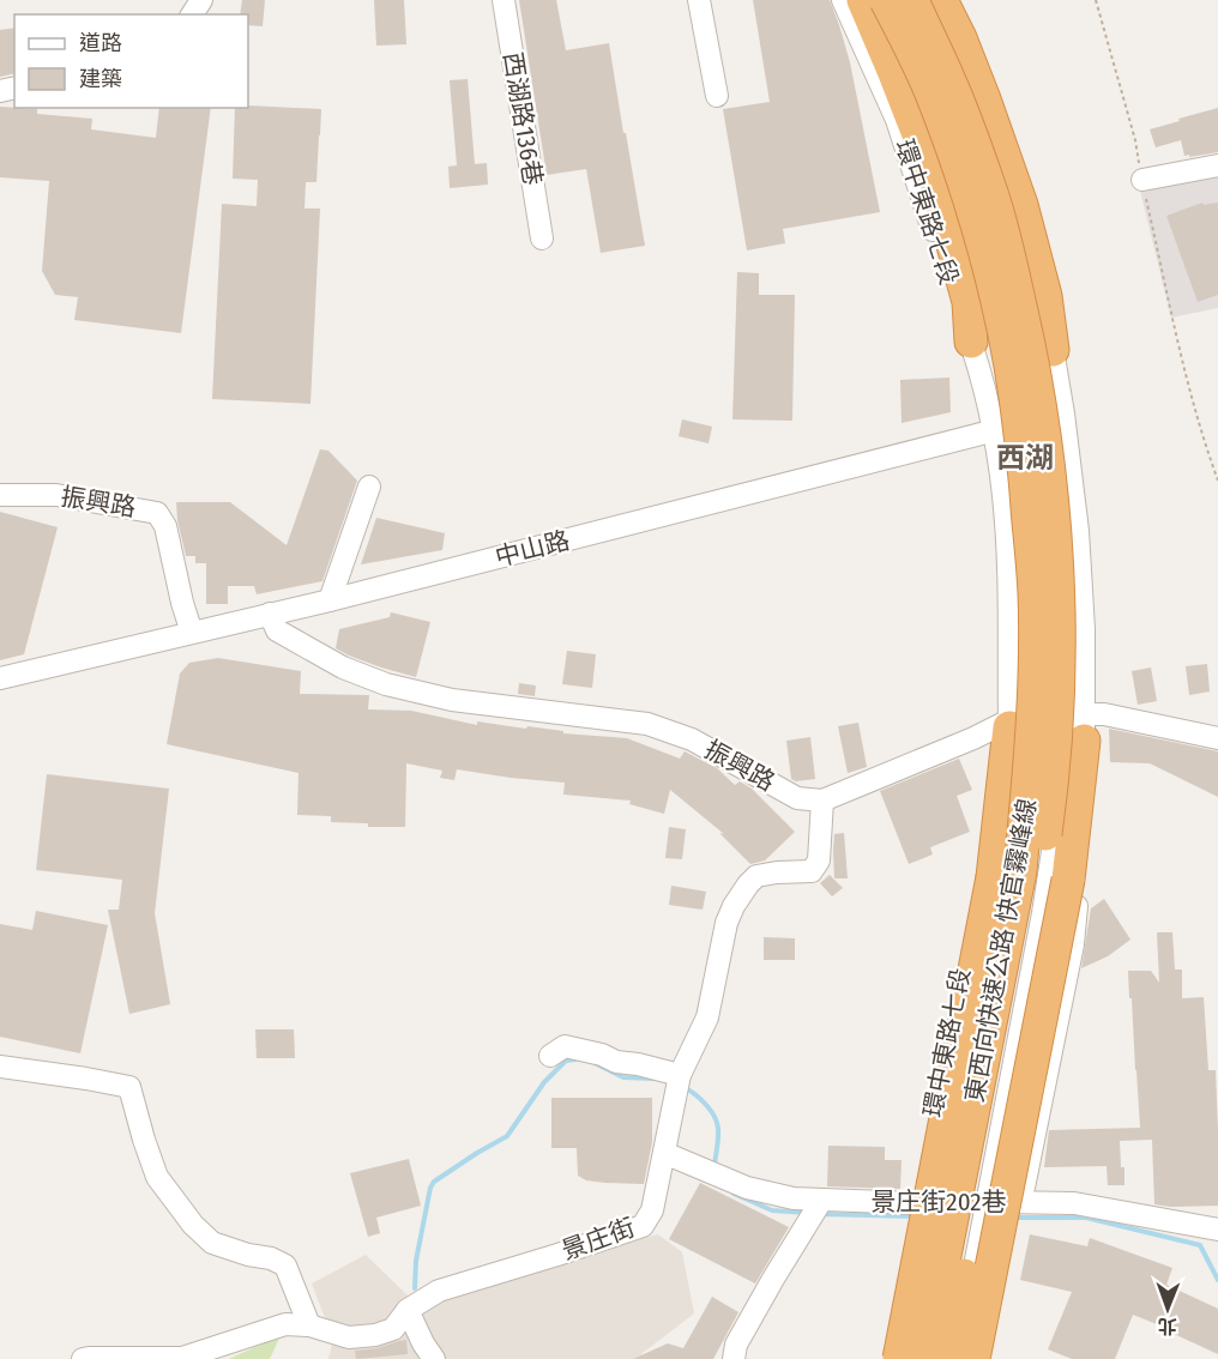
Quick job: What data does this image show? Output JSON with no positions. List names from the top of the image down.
{
  "streets": {
    "highway": ["東西向快速公路 快官霧峰線"],
    "street": [
      "西湖路136巷",
      "環中東路七段",
      "振興路",
      "中山路",
      "景庄街202巷",
      "景庄街"
    ]
  },
  "crossings": [
    ["環中東路七段", "中山路"],
    ["環中東路七段", "景庄街202巷"],
    ["振興路", "中山路"],
    ["振興路", "景庄街"],
    ["景庄街202巷", "景庄街"]
  ],
  "districts": ["西湖"],
  "legend": ["道路", "建築"],
  "north": "bottom"
}
